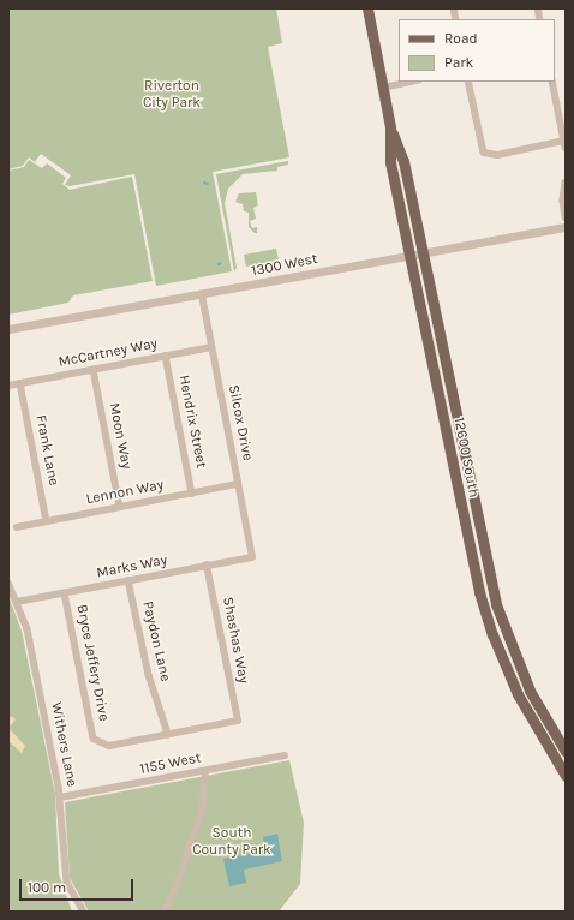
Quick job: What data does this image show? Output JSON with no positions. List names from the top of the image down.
{
  "streets": {
    "main road": ["12600 South"],
    "street": [
      "1300 West",
      "McCartney Way",
      "Hendrix Street",
      "Silcox Drive",
      "Moon Way",
      "Frank Lane",
      "Lennon Way",
      "Marks Way",
      "Shashas Way",
      "Paydon Lane",
      "Bryce Jeffery Drive",
      "Withers Lane",
      "1155 West"
    ]
  },
  "crossings": [
    ["1300 West", "Silcox Drive"],
    ["1300 West", "12600 South"],
    ["McCartney Way", "Hendrix Street"],
    ["McCartney Way", "Silcox Drive"],
    ["McCartney Way", "Moon Way"],
    ["McCartney Way", "Frank Lane"],
    ["Hendrix Street", "Lennon Way"],
    ["Silcox Drive", "Lennon Way"],
    ["Silcox Drive", "Marks Way"],
    ["Moon Way", "Lennon Way"],
    ["Frank Lane", "Lennon Way"],
    ["Marks Way", "Shashas Way"],
    ["Marks Way", "Paydon Lane"],
    ["Marks Way", "Bryce Jeffery Drive"],
    ["Marks Way", "Withers Lane"],
    ["Shashas Way", "Paydon Lane"],
    ["Shashas Way", "Bryce Jeffery Drive"],
    ["Paydon Lane", "Bryce Jeffery Drive"],
    ["Withers Lane", "1155 West"]
  ],
  "parks": ["Riverton City Park", "South County Park"],
  "legend": ["Road", "Park"],
  "scale_bar": "100 m"
}
